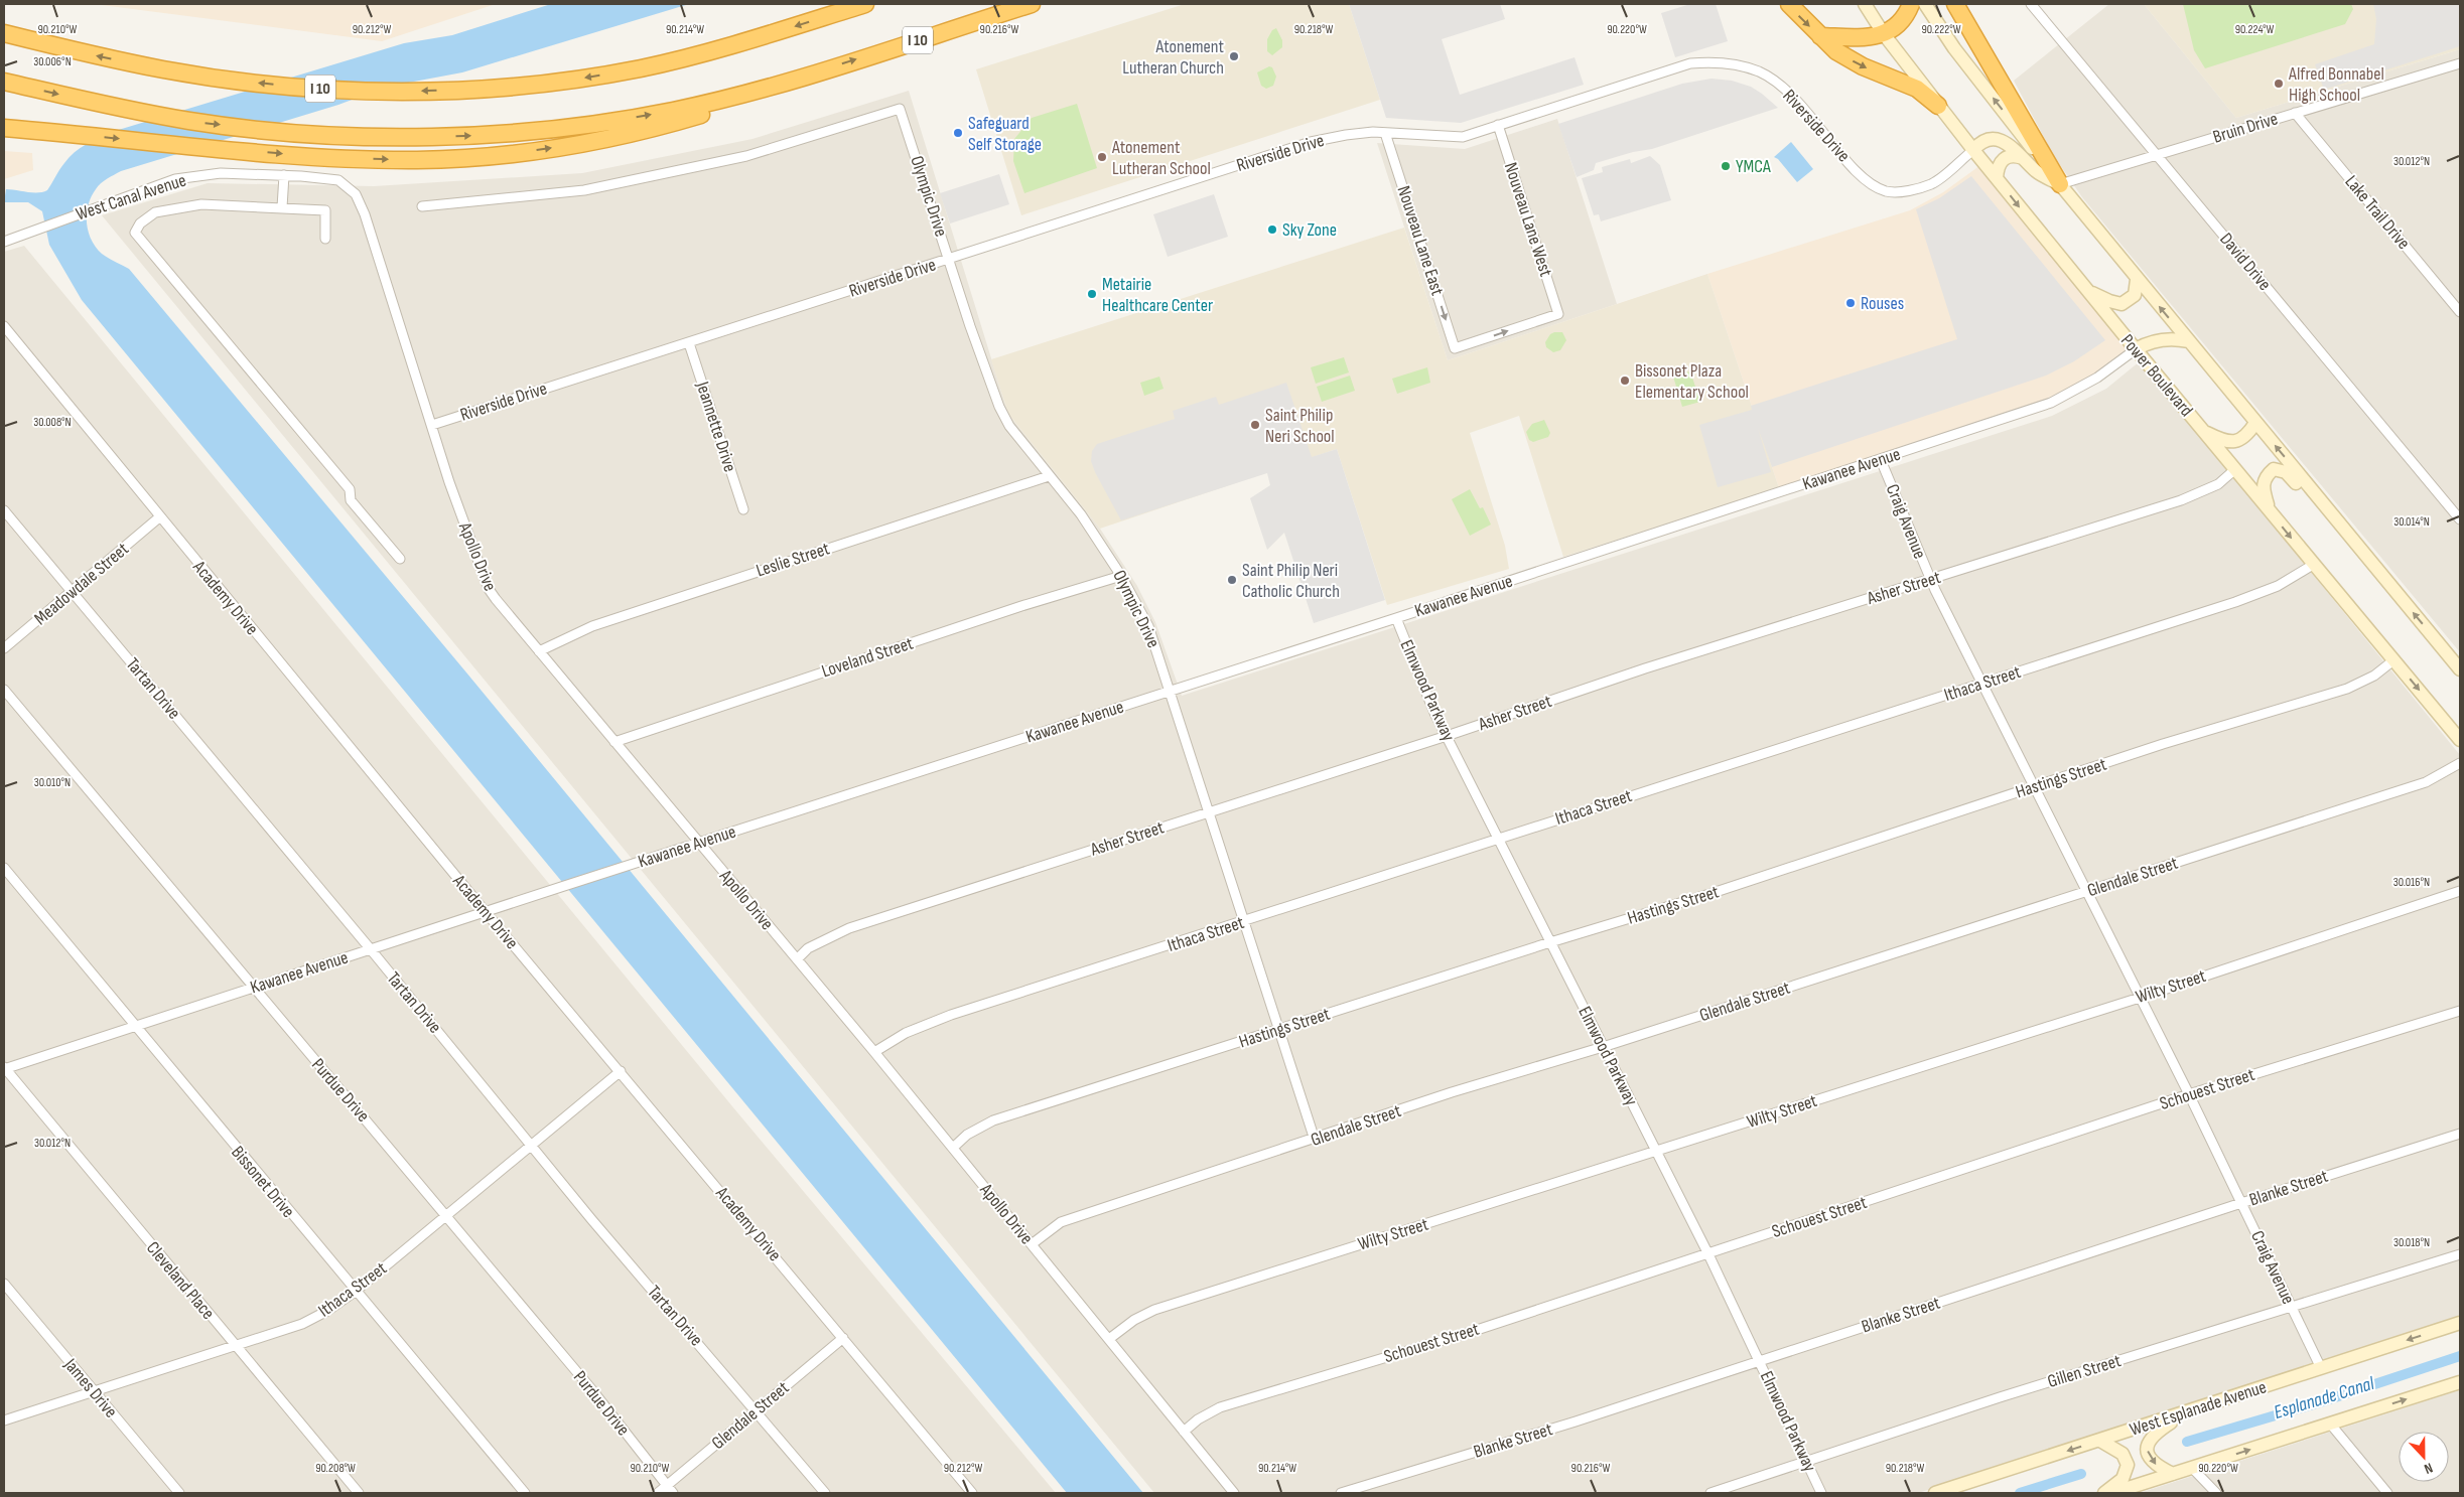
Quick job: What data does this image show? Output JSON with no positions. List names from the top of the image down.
{
  "streets": {
    "highway": ["I 10"],
    "main road": ["Power Boulevard", "West Esplanade Avenue"],
    "street": [
      "Riverside Drive",
      "Bruin Drive",
      "Olympic Drive",
      "West Canal Avenue",
      "Lake Trail Drive",
      "Nouveau Lane West",
      "Nouveau Lane East",
      "David Drive",
      "Jeannette Drive",
      "Kawanee Avenue",
      "Craig Avenue",
      "Apollo Drive",
      "Leslie Street",
      "Meadowdale Street",
      "Asher Street",
      "Academy Drive",
      "Loveland Street",
      "Ithaca Street",
      "Tartan Drive",
      "Elmwood Parkway",
      "Hastings Street",
      "Glendale Street",
      "Wilty Street",
      "Schouest Street",
      "Purdue Drive",
      "Bissonet Drive",
      "Blanke Street",
      "Cleveland Place",
      "Gillen Street",
      "James Drive"
    ]
  },
  "crossings": [
    ["Riverside Drive", "Olympic Drive"],
    ["Riverside Drive", "Nouveau Lane West"],
    ["Riverside Drive", "Nouveau Lane East"],
    ["Riverside Drive", "Power Boulevard"],
    ["Riverside Drive", "Jeannette Drive"],
    ["Riverside Drive", "Apollo Drive"],
    ["Bruin Drive", "Lake Trail Drive"],
    ["Bruin Drive", "David Drive"],
    ["Olympic Drive", "Kawanee Avenue"],
    ["Olympic Drive", "Leslie Street"],
    ["Olympic Drive", "Asher Street"],
    ["Olympic Drive", "Loveland Street"],
    ["Olympic Drive", "Ithaca Street"],
    ["Olympic Drive", "Hastings Street"],
    ["Olympic Drive", "Glendale Street"],
    ["West Canal Avenue", "Apollo Drive"],
    ["Nouveau Lane West", "Nouveau Lane East"],
    ["Power Boulevard", "Kawanee Avenue"],
    ["Power Boulevard", "Asher Street"],
    ["Power Boulevard", "Ithaca Street"],
    ["Power Boulevard", "Hastings Street"],
    ["Kawanee Avenue", "Craig Avenue"],
    ["Kawanee Avenue", "Apollo Drive"],
    ["Kawanee Avenue", "Academy Drive"],
    ["Kawanee Avenue", "Tartan Drive"],
    ["Kawanee Avenue", "Elmwood Parkway"],
    ["Kawanee Avenue", "Purdue Drive"],
    ["Kawanee Avenue", "Bissonet Drive"],
    ["Kawanee Avenue", "Cleveland Place"],
    ["Craig Avenue", "Asher Street"],
    ["Craig Avenue", "Ithaca Street"],
    ["Craig Avenue", "Hastings Street"],
    ["Craig Avenue", "Glendale Street"],
    ["Craig Avenue", "Wilty Street"],
    ["Craig Avenue", "Schouest Street"],
    ["Craig Avenue", "Blanke Street"],
    ["Craig Avenue", "Gillen Street"],
    ["Craig Avenue", "West Esplanade Avenue"],
    ["Apollo Drive", "Leslie Street"],
    ["Apollo Drive", "Asher Street"],
    ["Apollo Drive", "Loveland Street"],
    ["Apollo Drive", "Ithaca Street"],
    ["Apollo Drive", "Hastings Street"],
    ["Apollo Drive", "Glendale Street"],
    ["Apollo Drive", "Wilty Street"],
    ["Apollo Drive", "Schouest Street"],
    ["Meadowdale Street", "Academy Drive"],
    ["Meadowdale Street", "Tartan Drive"],
    ["Asher Street", "Elmwood Parkway"],
    ["Academy Drive", "Ithaca Street"],
    ["Academy Drive", "Glendale Street"],
    ["Ithaca Street", "Tartan Drive"],
    ["Ithaca Street", "Elmwood Parkway"],
    ["Ithaca Street", "Purdue Drive"],
    ["Ithaca Street", "Bissonet Drive"],
    ["Ithaca Street", "Cleveland Place"],
    ["Ithaca Street", "James Drive"],
    ["Tartan Drive", "Glendale Street"],
    ["Elmwood Parkway", "Hastings Street"],
    ["Elmwood Parkway", "Glendale Street"],
    ["Elmwood Parkway", "Wilty Street"],
    ["Elmwood Parkway", "Schouest Street"],
    ["Elmwood Parkway", "Blanke Street"],
    ["Elmwood Parkway", "Gillen Street"],
    ["Glendale Street", "Purdue Drive"]
  ],
  "one_way": ["Nouveau Lane East"],
  "water": ["Esplanade Canal"],
  "places": [
    "Atonement Lutheran Church",
    "Alfred Bonnabel High School",
    "Safeguard Self Storage",
    "Atonement Lutheran School",
    "YMCA",
    "Sky Zone",
    "Metairie Healthcare Center",
    "Rouses",
    "Bissonet Plaza Elementary School",
    "Saint Philip Neri School",
    "Saint Philip Neri Catholic Church"
  ],
  "north": "bottom",
  "coordinates": [
    "90.210°W",
    "90.212°W",
    "90.214°W",
    "90.216°W",
    "90.218°W",
    "90.220°W",
    "90.222°W",
    "90.224°W",
    "30.006°N",
    "30.012°N",
    "30.008°N",
    "30.014°N",
    "30.010°N",
    "30.016°N",
    "30.018°N",
    "90.208°W"
  ]
}
